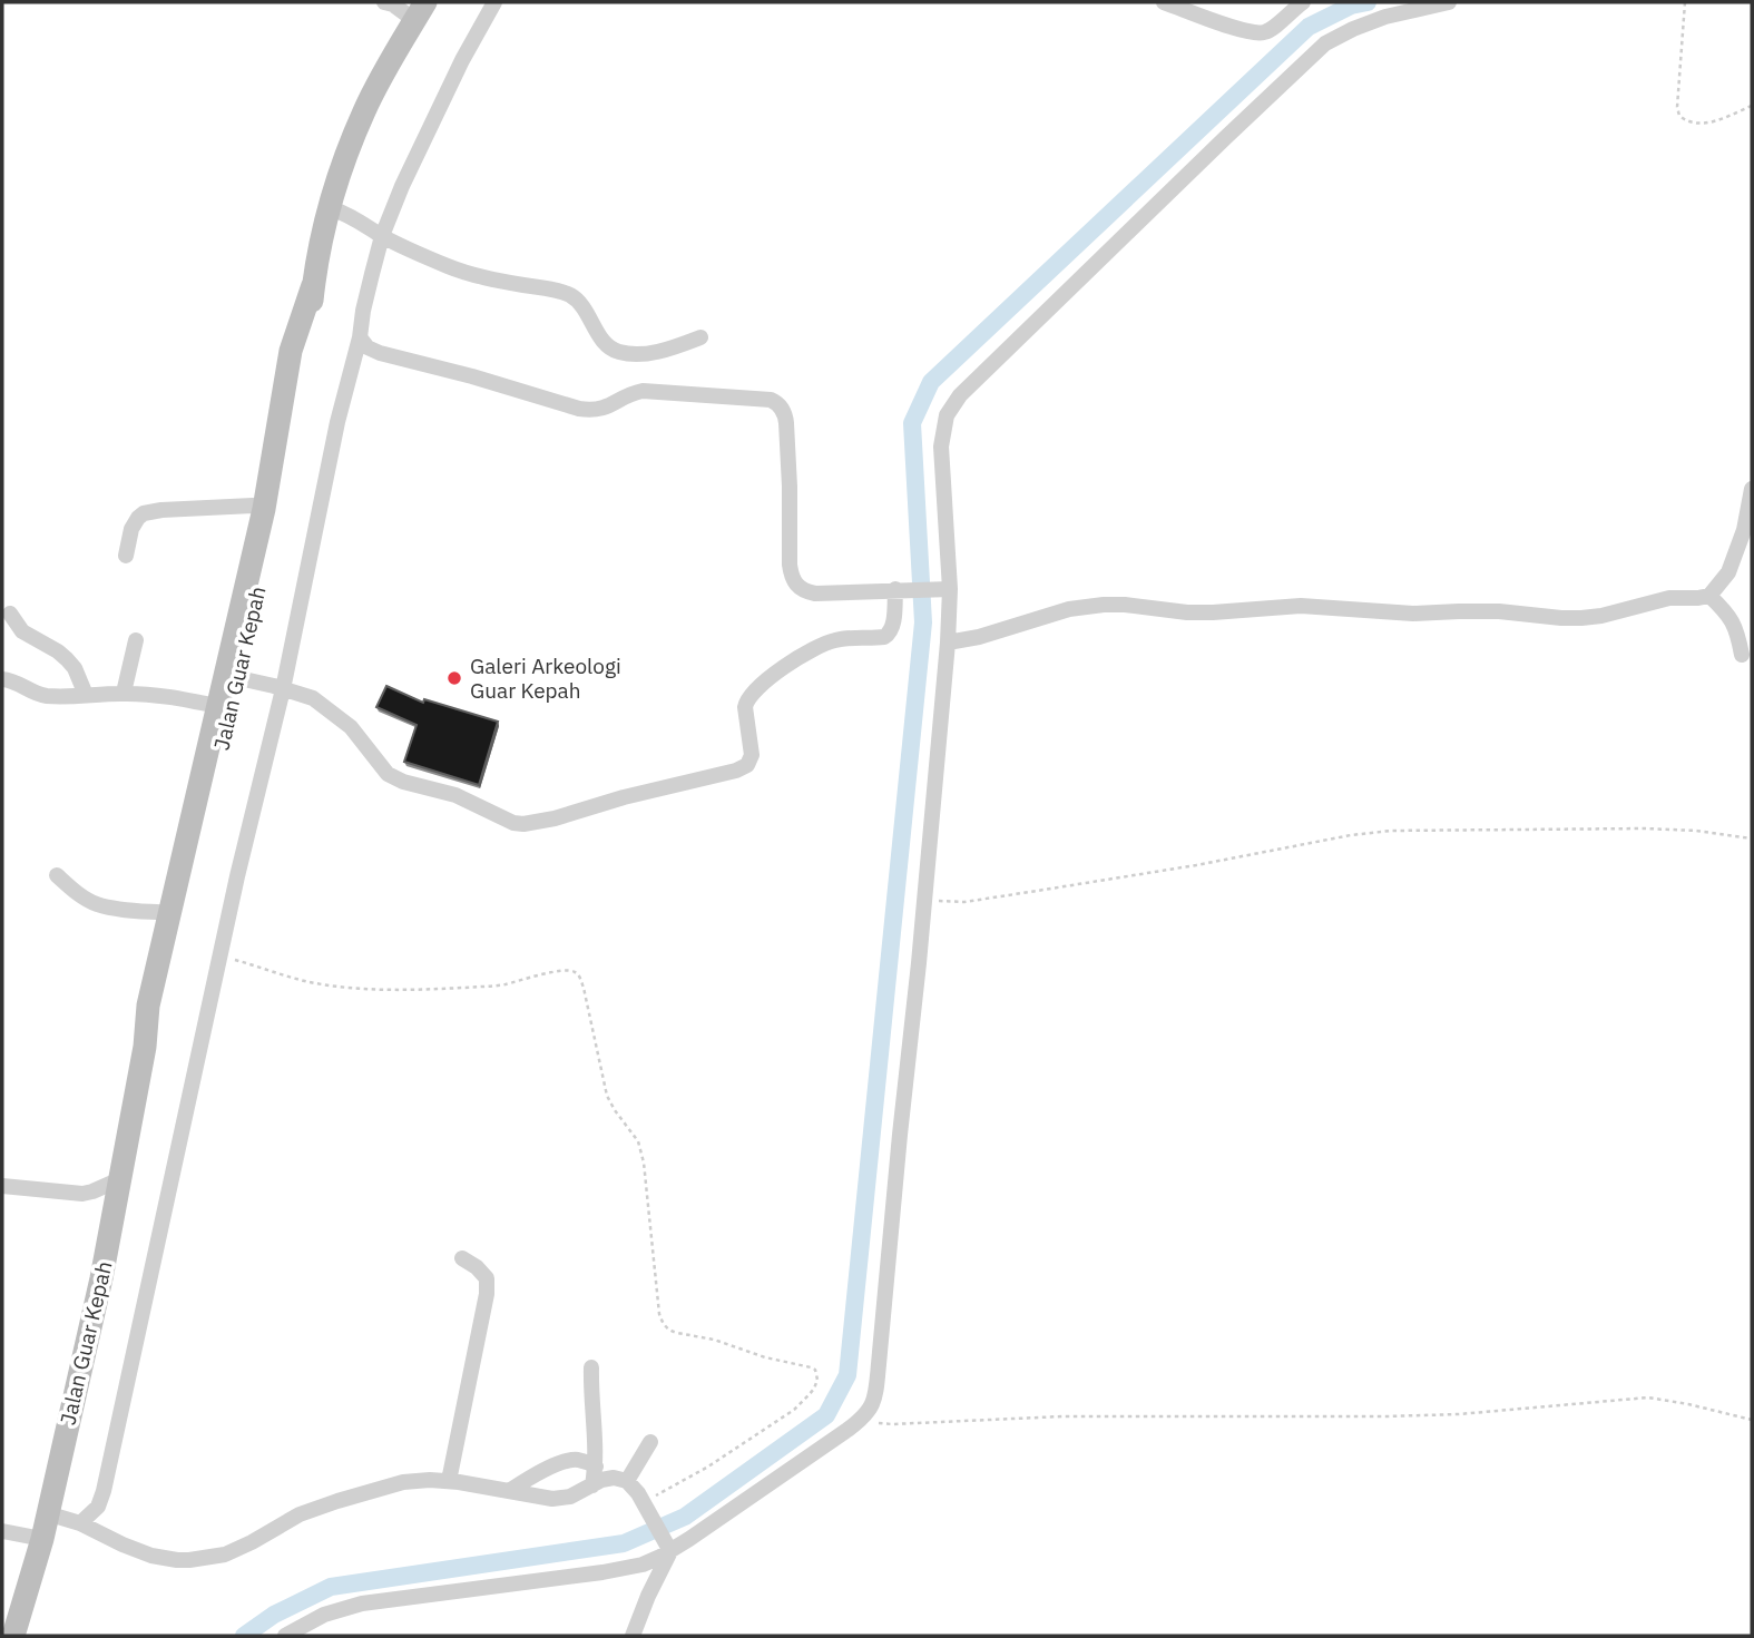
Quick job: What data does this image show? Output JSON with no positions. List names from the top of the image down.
{
  "streets": {
    "main road": ["Jalan Guar Kepah"]
  },
  "places": ["Galeri Arkeologi Guar Kepah"]
}
